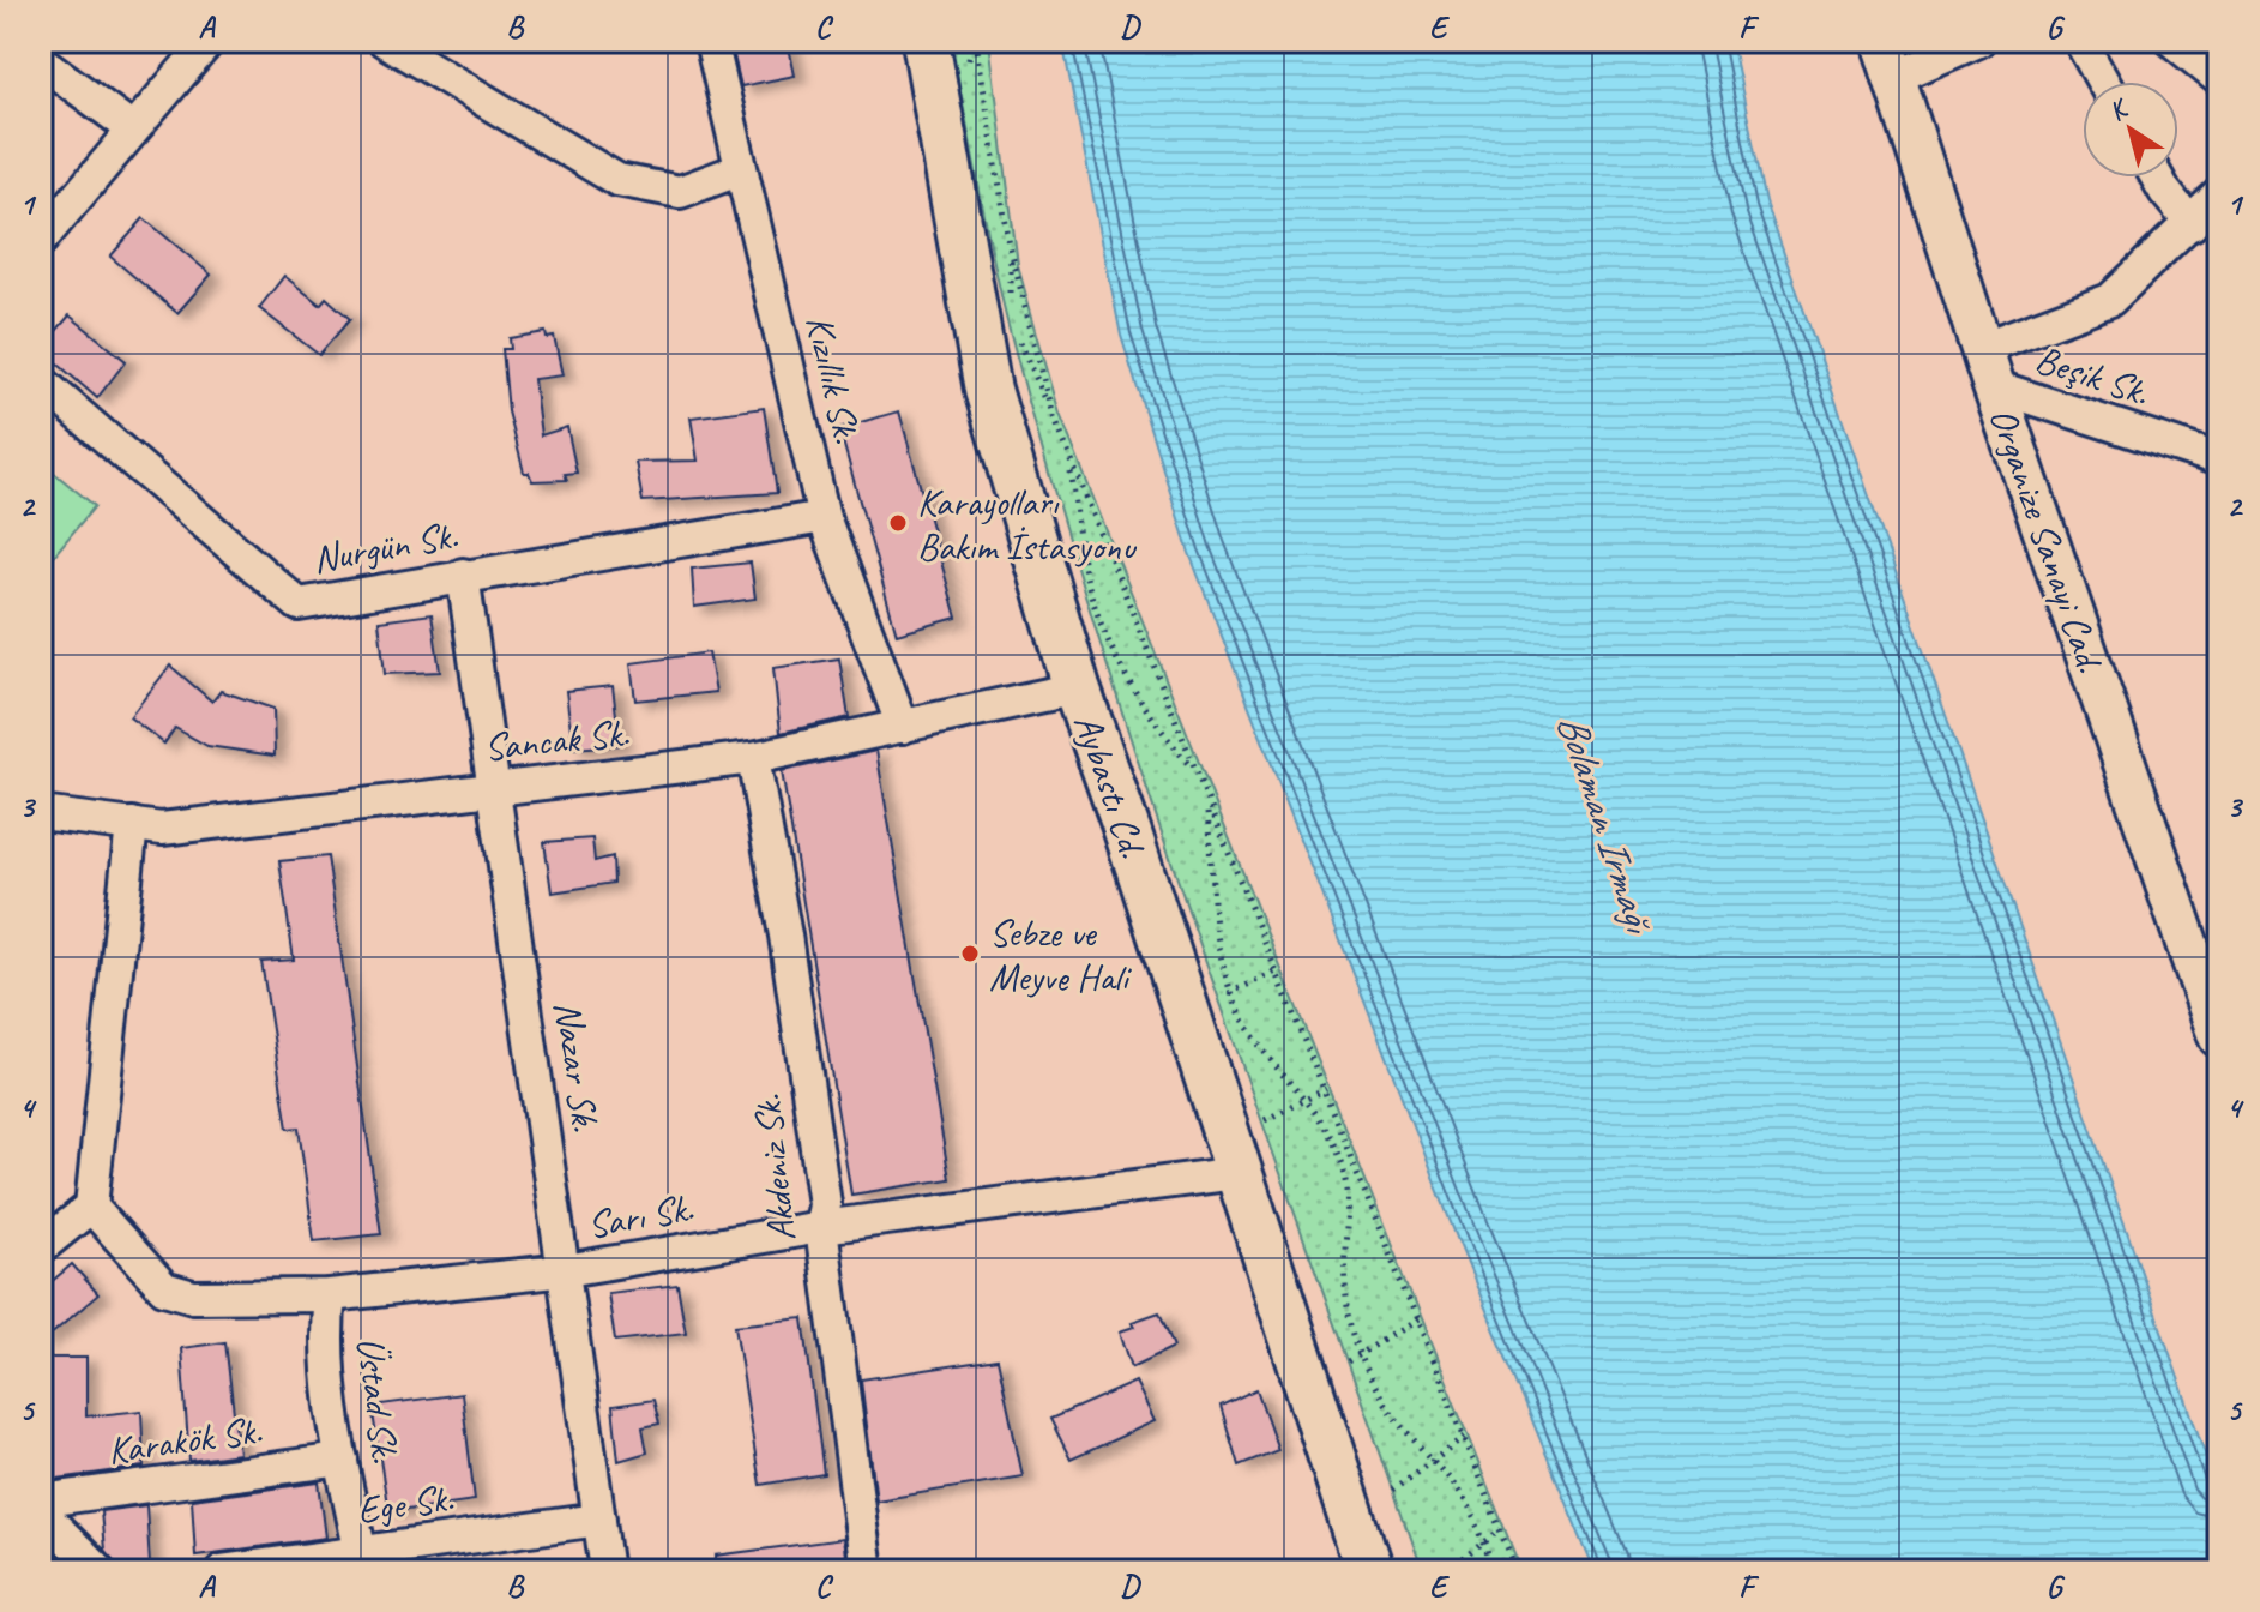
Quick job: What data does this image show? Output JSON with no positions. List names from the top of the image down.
{
  "streets": {
    "main road": ["Aybastı Cd."],
    "street": [
      "Beşik Sk.",
      "Kızıllık Sk.",
      "Organize Sanayi Cad.",
      "Nurgün Sk.",
      "Sancak Sk.",
      "Nazar Sk.",
      "Akdeniz Sk.",
      "Sarı Sk.",
      "Üstad Sk.",
      "Karakök Sk.",
      "Ege Sk."
    ]
  },
  "crossings": [
    ["Beşik Sk.", "Organize Sanayi Cad."],
    ["Kızıllık Sk.", "Nurgün Sk."],
    ["Kızıllık Sk.", "Sancak Sk."],
    ["Nurgün Sk.", "Nazar Sk."],
    ["Sancak Sk.", "Aybastı Cd."],
    ["Sancak Sk.", "Nazar Sk."],
    ["Sancak Sk.", "Akdeniz Sk."],
    ["Aybastı Cd.", "Sarı Sk."],
    ["Nazar Sk.", "Sarı Sk."],
    ["Nazar Sk.", "Ege Sk."],
    ["Akdeniz Sk.", "Sarı Sk."],
    ["Sarı Sk.", "Üstad Sk."],
    ["Üstad Sk.", "Karakök Sk."],
    ["Üstad Sk.", "Ege Sk."]
  ],
  "water": ["Bolaman Irmağı"],
  "places": ["Karayolları Bakım İstasyonu", "Sebze ve Meyve Hali"],
  "north": "top left",
  "grid": {
    "columns": [
      "A",
      "B",
      "C",
      "D",
      "E",
      "F",
      "G"
    ],
    "rows": [
      "1",
      "2",
      "3",
      "4",
      "5"
    ]
  }
}
